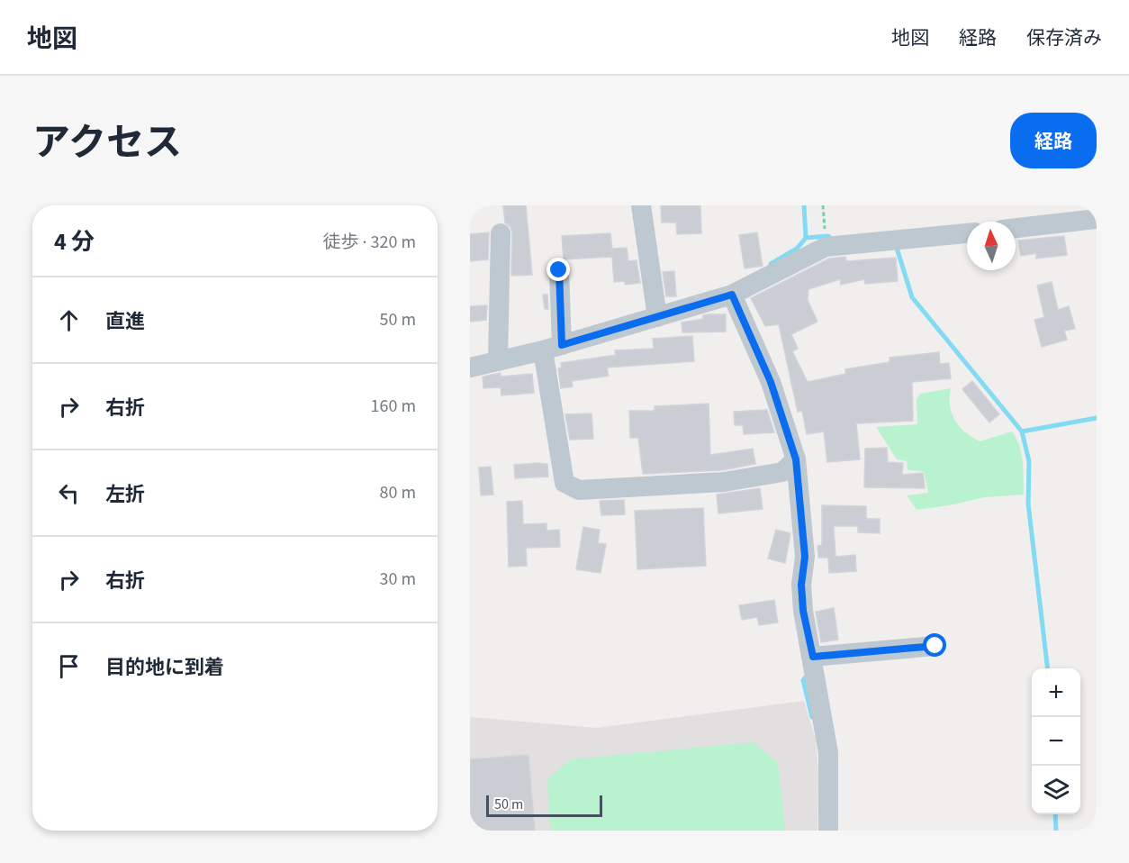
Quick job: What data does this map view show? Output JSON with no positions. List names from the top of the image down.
{
  "scale_bar": "50 m",
  "north": "top",
  "page": {
    "header": "地図",
    "nav": ["地図", "経路", "保存済み"],
    "title": "アクセス",
    "buttons": "経路",
    "heading": ["4 分", "徒歩 · 320 m"],
    "list": [
      ["直進", "50 m"],
      ["右折", "160 m"],
      ["左折", "80 m"],
      ["右折", "30 m"],
      "目的地に到着"
    ],
    "map_buttons": ["+", "−"],
    "scale": "50 m"
  }
}
